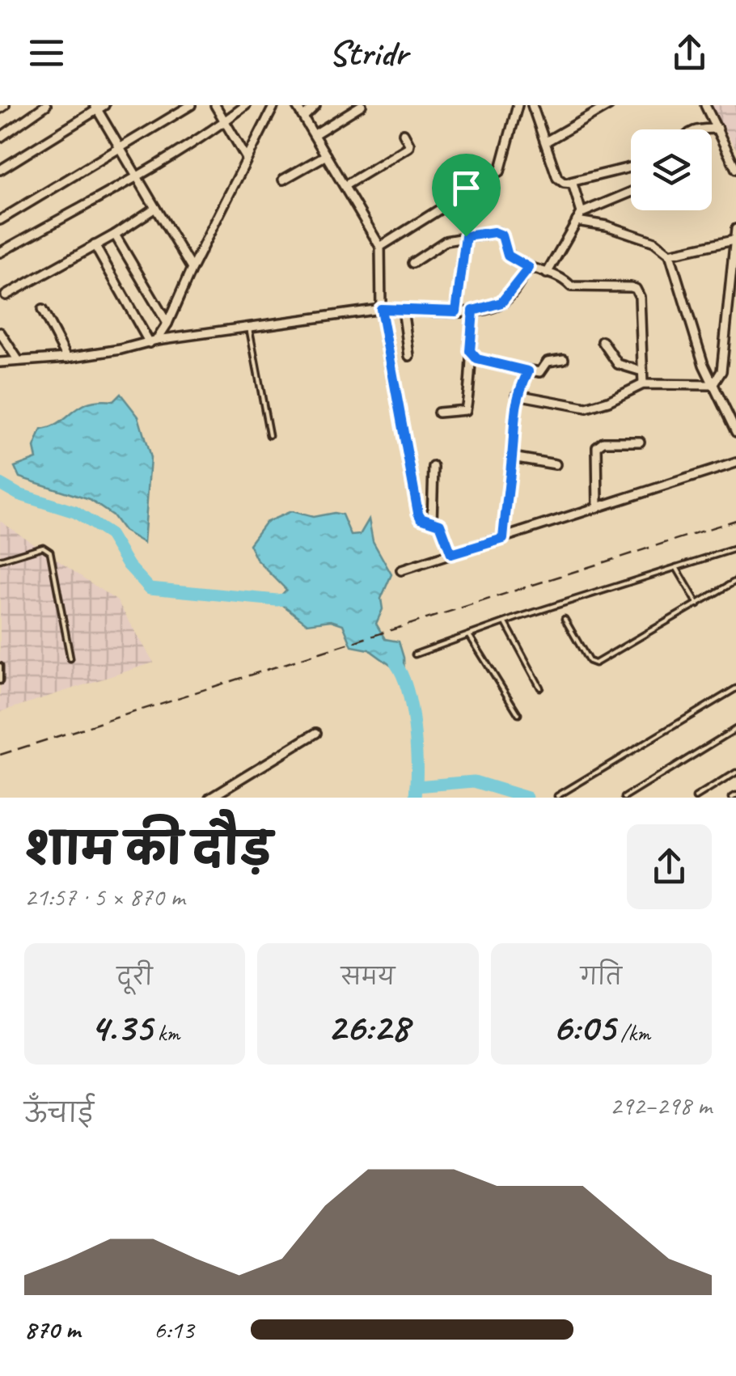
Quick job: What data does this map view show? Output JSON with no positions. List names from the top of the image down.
{
  "page": {
    "header": "Stridr",
    "heading": ["शाम की दौड़", "21:57 · 5 × 870 m"],
    "stats": [
      ["दूरी", "4.35 km"],
      ["समय", "26:28"],
      ["गति", "6:05 /km"]
    ],
    "chart": ["ऊँचाई", "292–298 m"],
    "list": [
      {
        "name": "870 m",
        "note": "6:13"
      }
    ]
  }
}
